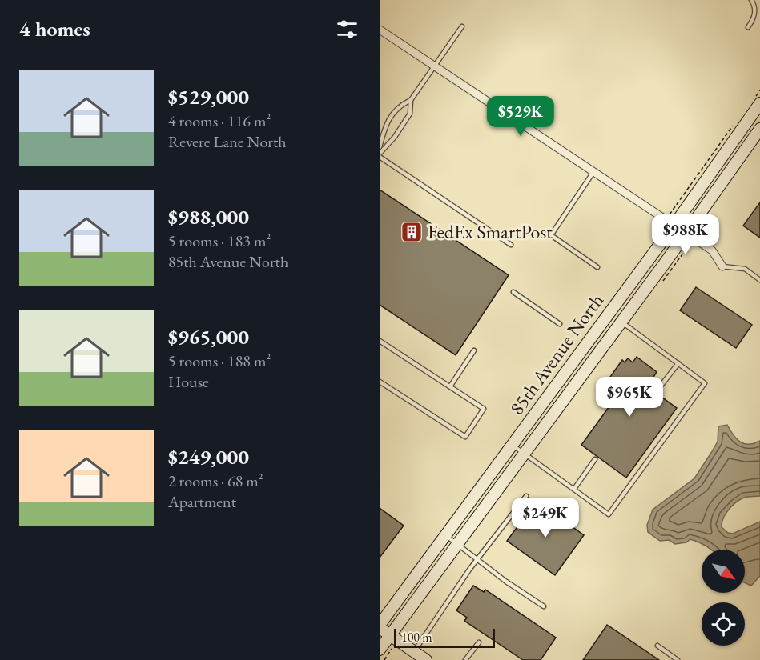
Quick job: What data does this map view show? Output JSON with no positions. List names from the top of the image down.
{
  "streets": {
    "main road": ["85th Avenue North"]
  },
  "places": {
    "building": ["FedEx SmartPost"]
  },
  "scale_bar": "100 m",
  "north": "bottom right",
  "page": {
    "heading": "4 homes",
    "list": [
      {
        "name": "$529,000",
        "note": "4 rooms · 116 m² · Revere Lane North"
      },
      {
        "name": "$988,000",
        "note": "5 rooms · 183 m² · 85th Avenue North"
      },
      {
        "name": "$965,000",
        "note": "5 rooms · 188 m² · House"
      },
      {
        "name": "$249,000",
        "note": "2 rooms · 68 m² · Apartment"
      }
    ],
    "price": [
      "$529K",
      "$988K",
      "$965K",
      "$249K"
    ],
    "scale": "100 m"
  }
}
